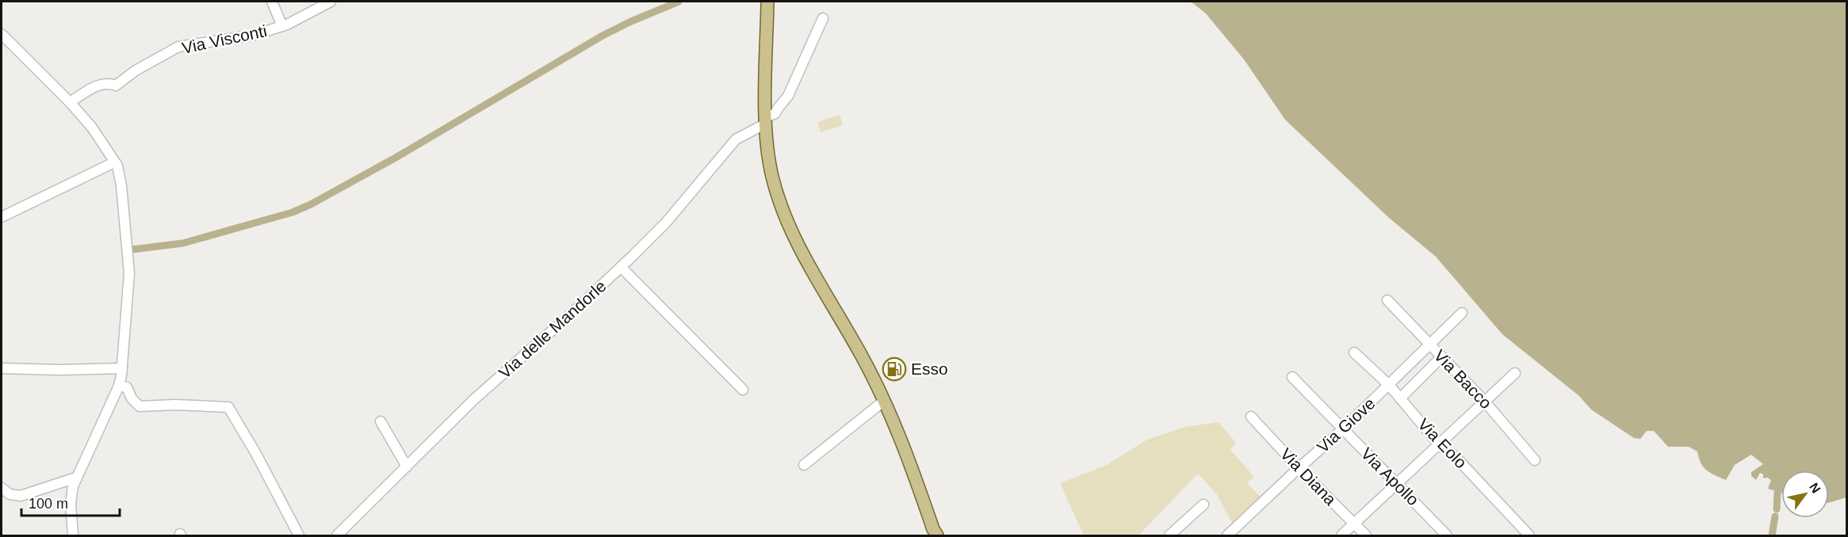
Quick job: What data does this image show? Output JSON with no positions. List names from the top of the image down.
{
  "streets": {
    "street": [
      "Via Visconti",
      "Via delle Mandorle",
      "Via Bacco",
      "Via Giove",
      "Via Eolo",
      "Via Diana",
      "Via Apollo"
    ]
  },
  "crossings": [
    ["Via Bacco", "Via Giove"],
    ["Via Giove", "Via Eolo"],
    ["Via Giove", "Via Diana"],
    ["Via Giove", "Via Apollo"]
  ],
  "places": {
    "fuel station": ["Esso"]
  },
  "scale_bar": "100 m",
  "north": "top right"
}
